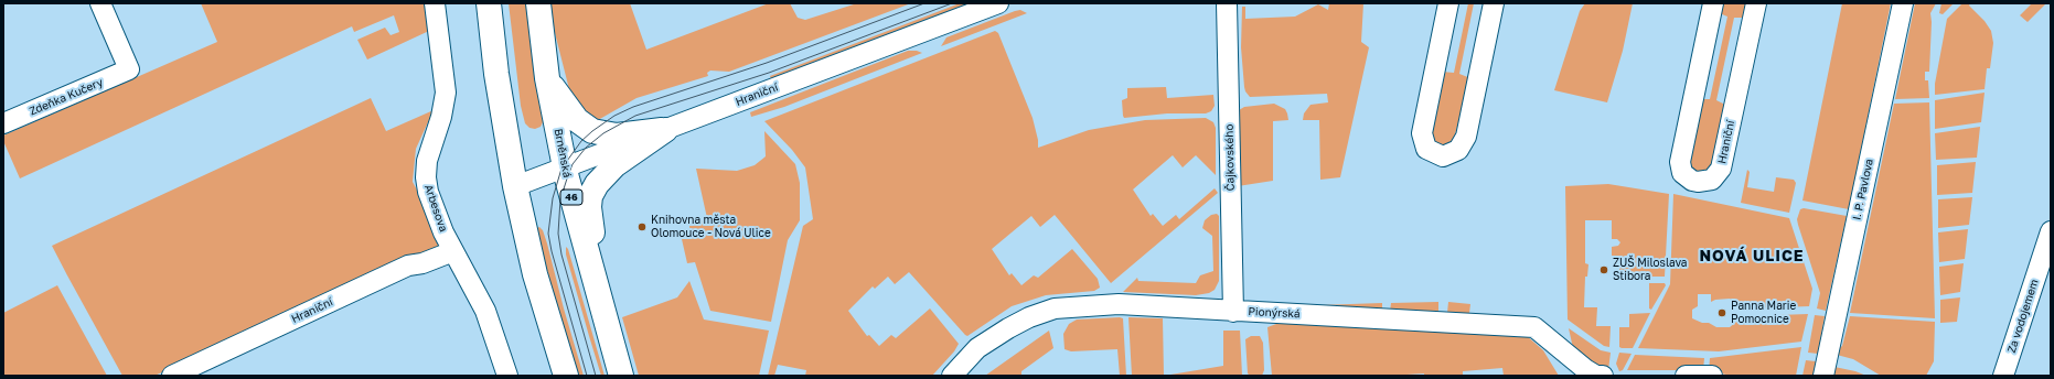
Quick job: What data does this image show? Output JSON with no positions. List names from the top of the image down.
{
  "streets": {
    "main road": ["Brněnská", "46"],
    "street": [
      "Hraniční",
      "Zdeňka Kučery",
      "Čajkovského",
      "I. P. Pavlova",
      "Arbesova",
      "Pionýrská",
      "Za vodojemem"
    ]
  },
  "crossings": [
    ["Hraniční", "Brněnská"],
    ["Hraniční", "Arbesova"],
    ["Čajkovského", "Pionýrská"]
  ],
  "districts": ["NOVÁ ULICE"],
  "places": ["Knihovna města Olomouce - Nová Ulice", "ZUŠ Miloslava Stibora", "Panna Marie Pomocnice"]
}
